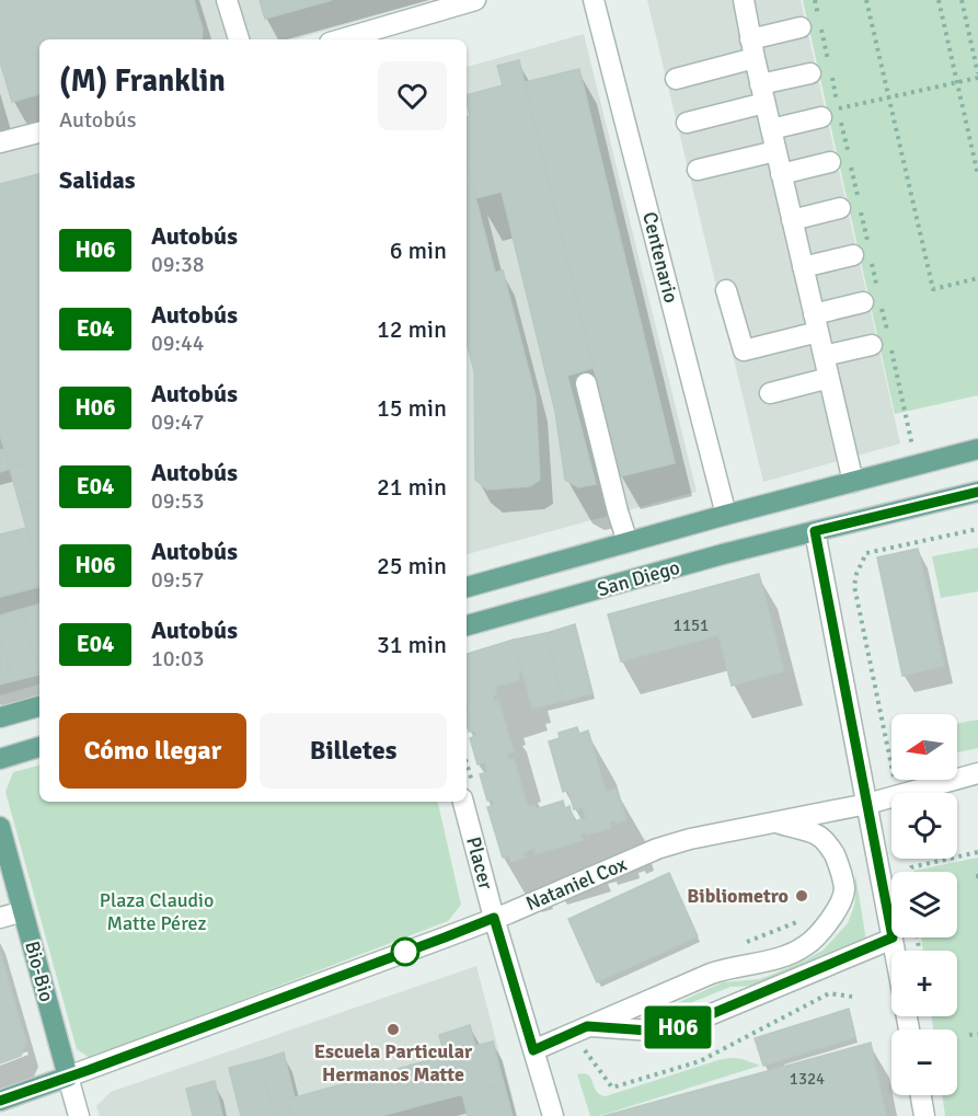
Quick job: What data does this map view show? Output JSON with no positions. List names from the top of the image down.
{
  "streets": {
    "main road": ["San Diego", "Nataniel Cox", "Bio-Bio"],
    "street": ["Centenario", "Placer"]
  },
  "crossings": [
    ["Centenario", "San Diego"],
    ["Placer", "Nataniel Cox"],
    ["Nataniel Cox", "Bio-Bio"]
  ],
  "parks": ["Plaza Claudio Matte Pérez"],
  "places": ["Bibliometro", "Escuela Particular Hermanos Matte"],
  "lines": ["bus line H06"],
  "house_numbers": ["1151", "1324"],
  "north": "left",
  "page": {
    "on_map": "H06",
    "heading": [
      ["(M) Franklin", "Autobús"],
      "Salidas"
    ],
    "list": [
      {
        "mark": "H06",
        "name": "Autobús",
        "note": "09:38",
        "value": "6 min"
      },
      {
        "mark": "E04",
        "name": "Autobús",
        "note": "09:44",
        "value": "12 min"
      },
      {
        "mark": "H06",
        "name": "Autobús",
        "note": "09:47",
        "value": "15 min"
      },
      {
        "mark": "E04",
        "name": "Autobús",
        "note": "09:53",
        "value": "21 min"
      },
      {
        "mark": "H06",
        "name": "Autobús",
        "note": "09:57",
        "value": "25 min"
      },
      {
        "mark": "E04",
        "name": "Autobús",
        "note": "10:03",
        "value": "31 min"
      }
    ],
    "buttons": ["Cómo llegar", "Billetes"],
    "map_buttons": ["+", "−"]
  }
}
